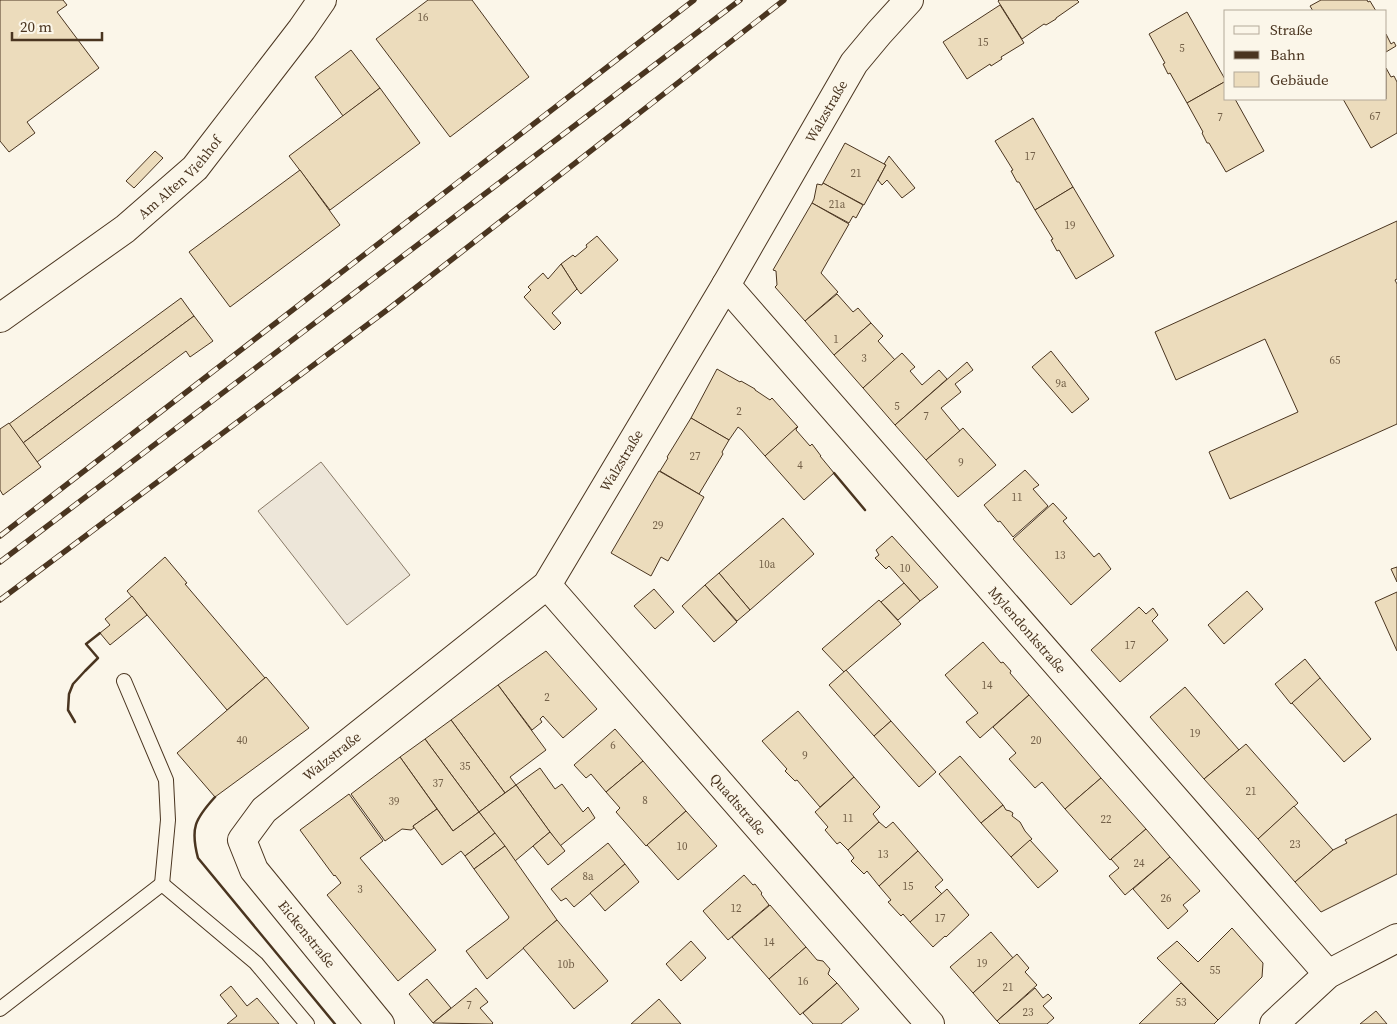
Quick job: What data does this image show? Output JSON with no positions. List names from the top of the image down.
{
  "streets": {
    "street": [
      "Walzstraße",
      "Am Alten Viehhof",
      "Mylendonkstraße",
      "Quadtstraße",
      "Eickenstraße"
    ]
  },
  "crossings": [
    ["Walzstraße", "Mylendonkstraße"],
    ["Walzstraße", "Quadtstraße"],
    ["Walzstraße", "Eickenstraße"]
  ],
  "house_numbers": [
    "16",
    "15",
    "5",
    "67",
    "7",
    "17",
    "21",
    "21a",
    "19",
    "1",
    "3",
    "65",
    "9a",
    "5",
    "2",
    "7",
    "27",
    "9",
    "4",
    "11",
    "29",
    "13",
    "10a",
    "10",
    "17",
    "14",
    "2",
    "19",
    "40",
    "20",
    "6",
    "9",
    "35",
    "37",
    "21",
    "8",
    "39",
    "11",
    "22",
    "23",
    "10",
    "13",
    "24",
    "8a",
    "15",
    "3",
    "26",
    "12",
    "17",
    "14",
    "19",
    "10b",
    "55",
    "16",
    "21",
    "53",
    "7",
    "23"
  ],
  "legend": ["Straße", "Bahn", "Gebäude"],
  "scale_bar": "20 m"
}
